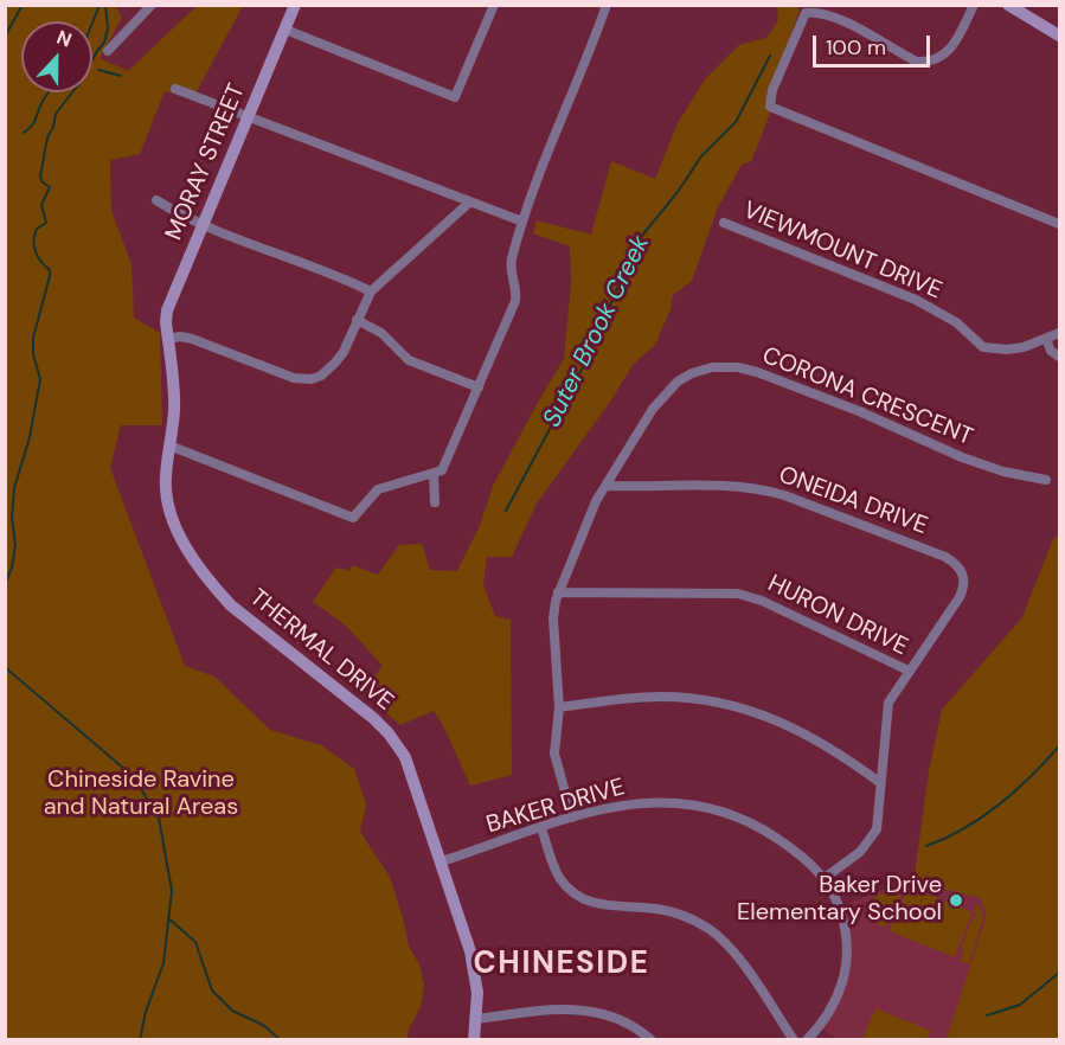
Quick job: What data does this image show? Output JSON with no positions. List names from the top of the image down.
{
  "streets": {
    "street": [
      "MORAY STREET",
      "VIEWMOUNT DRIVE",
      "CORONA CRESCENT",
      "ONEIDA DRIVE",
      "HURON DRIVE",
      "THERMAL DRIVE",
      "BAKER DRIVE"
    ]
  },
  "crossings": [
    ["MORAY STREET", "THERMAL DRIVE"],
    ["CORONA CRESCENT", "ONEIDA DRIVE"],
    ["CORONA CRESCENT", "HURON DRIVE"],
    ["CORONA CRESCENT", "BAKER DRIVE"],
    ["ONEIDA DRIVE", "HURON DRIVE"],
    ["HURON DRIVE", "BAKER DRIVE"],
    ["THERMAL DRIVE", "BAKER DRIVE"]
  ],
  "districts": ["CHINESIDE"],
  "water": ["Suter Brook Creek"],
  "parks": ["Chineside Ravine and Natural Areas"],
  "places": ["Baker Drive Elementary School"],
  "scale_bar": "100 m",
  "north": "top"
}
